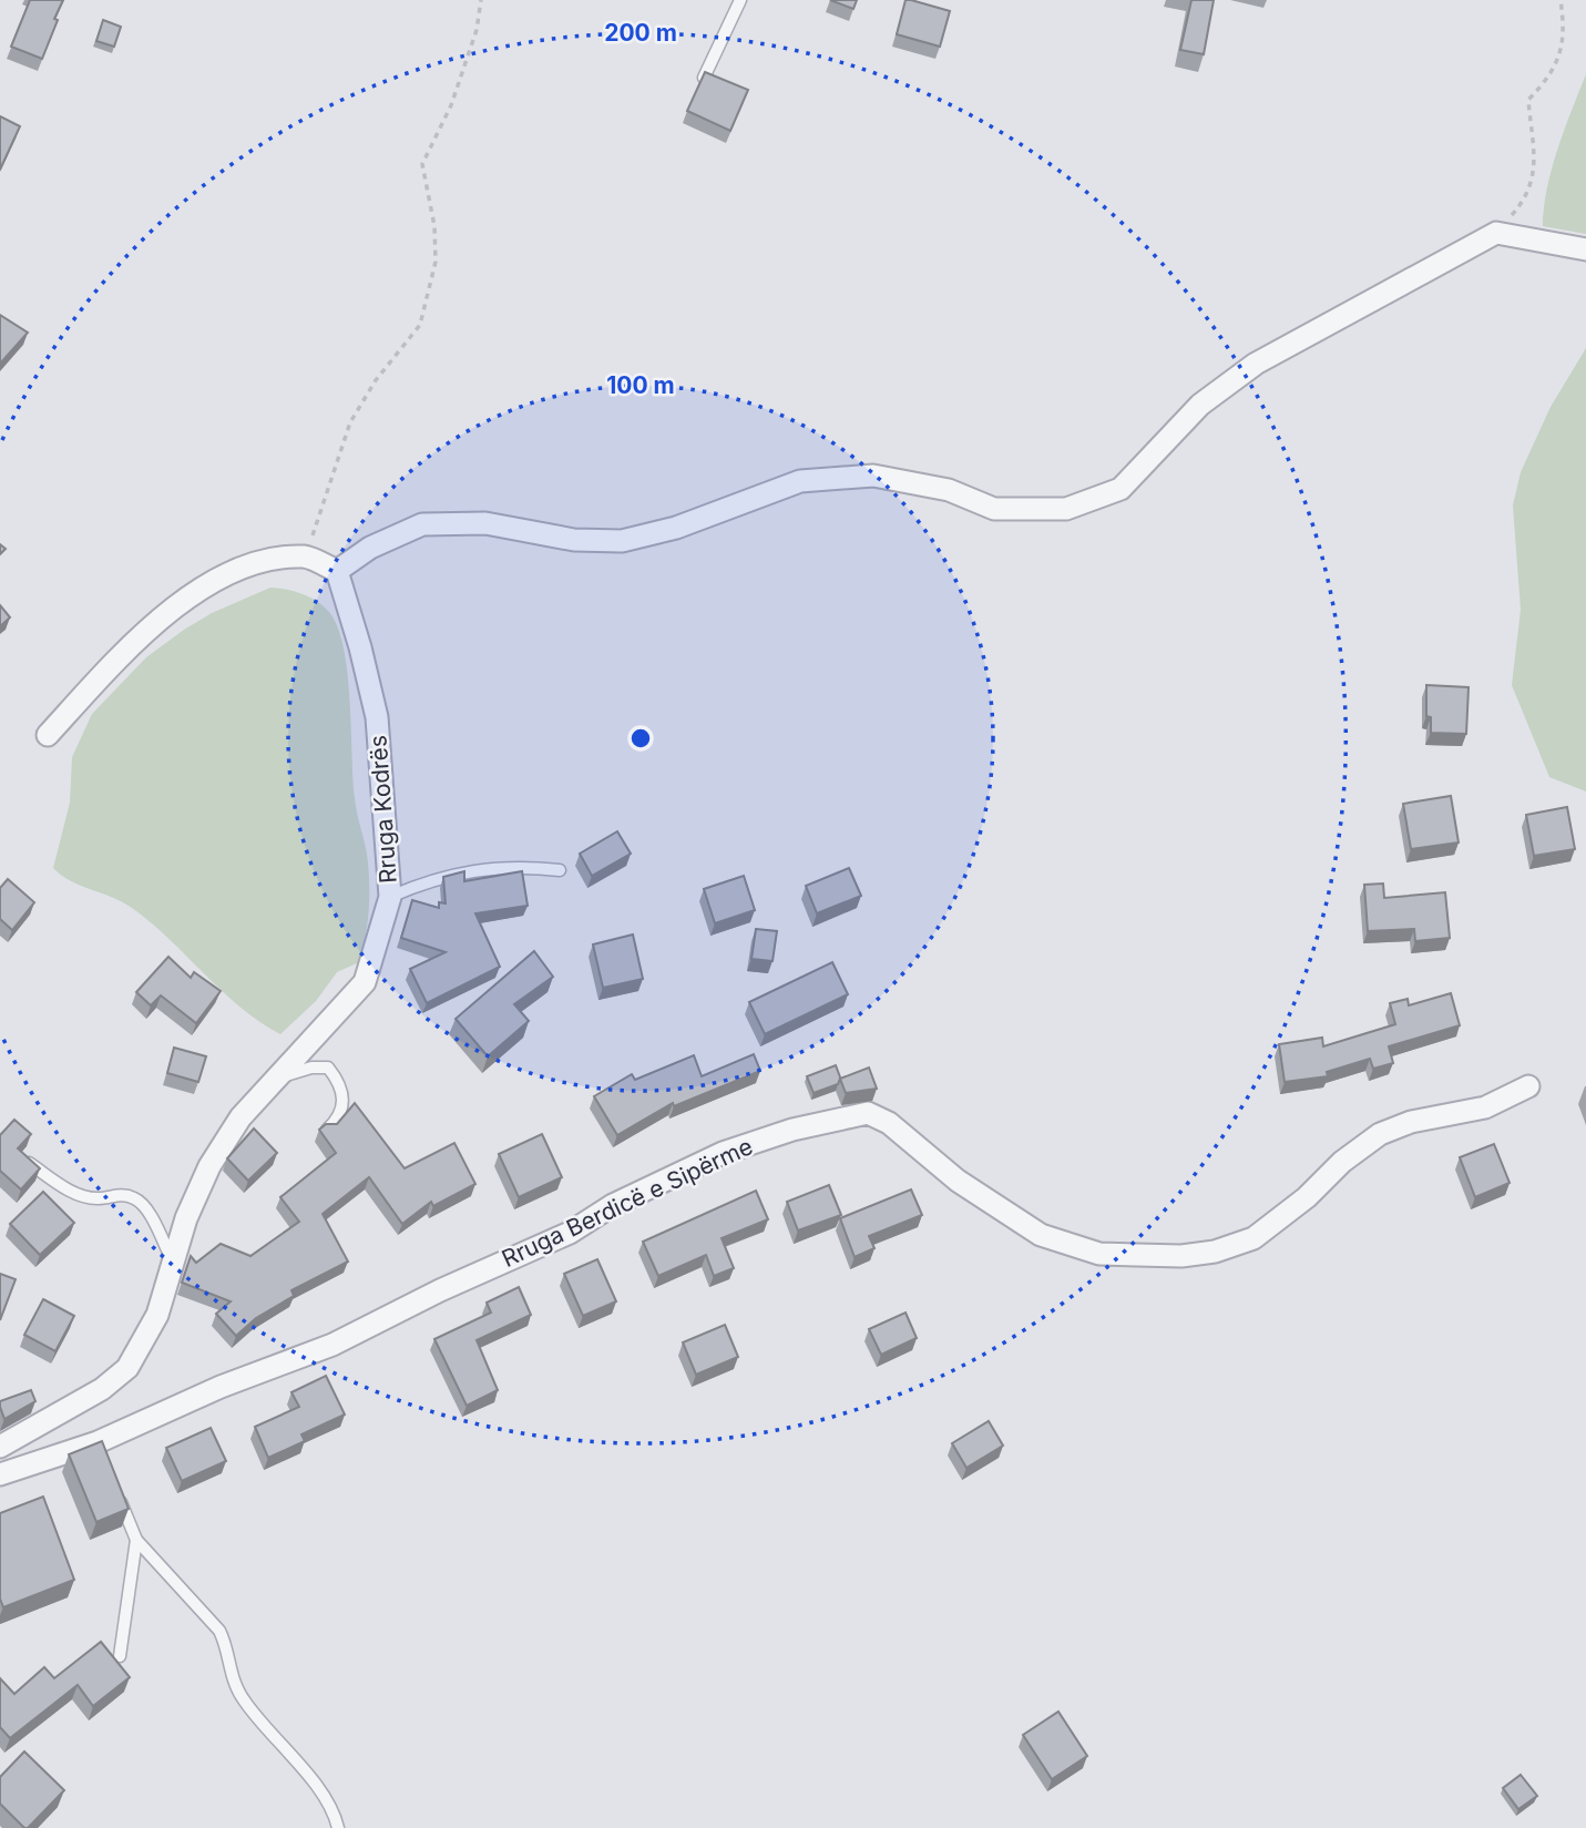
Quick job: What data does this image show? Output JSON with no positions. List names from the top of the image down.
{
  "streets": {
    "street": ["Rruga Kodrës", "Rruga Berdicë e Sipërme"]
  },
  "rings": ["200 m", "100 m"]
}
